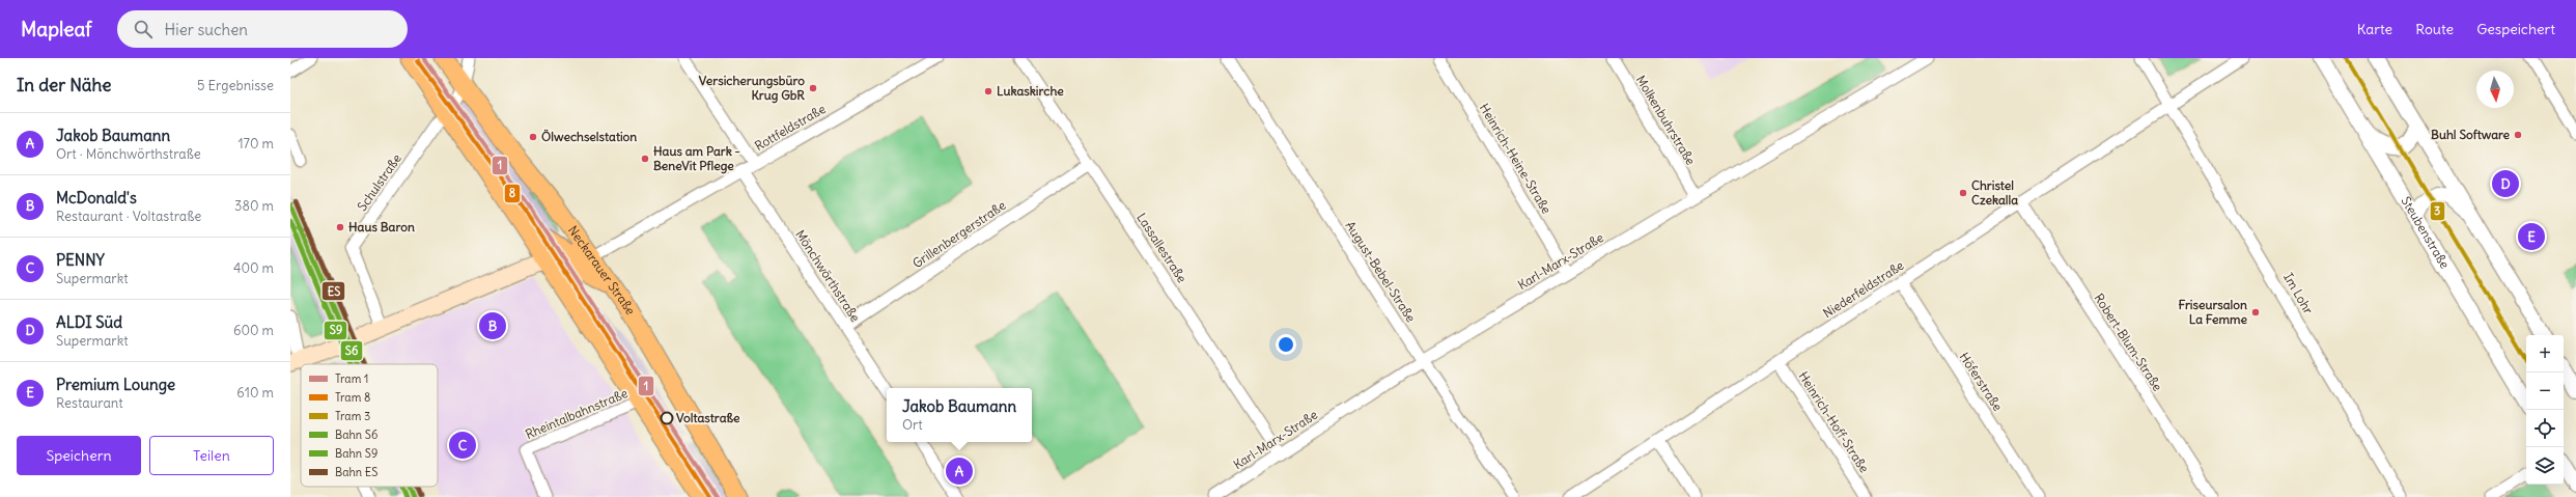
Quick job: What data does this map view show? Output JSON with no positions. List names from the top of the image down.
{
  "streets": {
    "main road": ["Neckarauer Straße"],
    "street": [
      "Molkenbuhrstraße",
      "Rottfeldstraße",
      "Heinrich-Heine-Straße",
      "Schulstraße",
      "Steubenstraße",
      "Grillenbergerstraße",
      "Lassallestraße",
      "Karl-Marx-Straße",
      "August-Bebel-Straße",
      "Mönchwörthstraße",
      "Niederfeldstraße",
      "Im Lohr",
      "Robert-Blum-Straße",
      "Höferstraße",
      "Rheintalbahnstraße",
      "Heinrich-Hoff-Straße"
    ]
  },
  "crossings": [
    ["Molkenbuhrstraße", "Karl-Marx-Straße"],
    ["Rottfeldstraße", "Neckarauer Straße"],
    ["Rottfeldstraße", "Mönchwörthstraße"],
    ["Heinrich-Heine-Straße", "Karl-Marx-Straße"],
    ["Schulstraße", "Neckarauer Straße"],
    ["Grillenbergerstraße", "Lassallestraße"],
    ["Grillenbergerstraße", "Mönchwörthstraße"],
    ["Lassallestraße", "Karl-Marx-Straße"],
    ["Karl-Marx-Straße", "August-Bebel-Straße"],
    ["Niederfeldstraße", "Im Lohr"],
    ["Niederfeldstraße", "Robert-Blum-Straße"],
    ["Niederfeldstraße", "Höferstraße"],
    ["Niederfeldstraße", "Heinrich-Hoff-Straße"]
  ],
  "places": [
    "Versicherungsbüro Krug GbR",
    "Lukaskirche",
    "Buhl Software",
    "Ölwechselstation",
    "Haus am Park - BeneVit Pflege",
    "Christel Czekalla",
    "Haus Baron",
    "Friseursalon La Femme",
    "Voltastraße"
  ],
  "lines": [
    "tram line 1",
    "tram line 3",
    "tram line 8",
    "rail line ES",
    "rail line S6",
    "rail line S9"
  ],
  "legend": [
    "Tram 1",
    "Tram 8",
    "Tram 3",
    "Bahn S6",
    "Bahn S9",
    "Bahn ES"
  ],
  "north": "bottom",
  "page": {
    "header": "Mapleaf",
    "search": "Hier suchen",
    "nav": ["Karte", "Route", "Gespeichert"],
    "heading": ["In der Nähe", "5 Ergebnisse"],
    "list": [
      {
        "mark": "A",
        "name": "Jakob Baumann",
        "note": "Ort · Mönchwörthstraße",
        "value": "170 m"
      },
      {
        "mark": "B",
        "name": "McDonald's",
        "note": "Restaurant · Voltastraße",
        "value": "380 m"
      },
      {
        "mark": "C",
        "name": "PENNY",
        "note": "Supermarkt",
        "value": "400 m"
      },
      {
        "mark": "D",
        "name": "ALDI Süd",
        "note": "Supermarkt",
        "value": "600 m"
      },
      {
        "mark": "E",
        "name": "Premium Lounge",
        "note": "Restaurant",
        "value": "610 m"
      }
    ],
    "pins": [
      "D",
      "E",
      "B",
      "C",
      "A"
    ],
    "map_buttons": ["+", "−"],
    "popup": ["Jakob Baumann", "Ort"],
    "buttons": ["Speichern", "Teilen"]
  }
}
